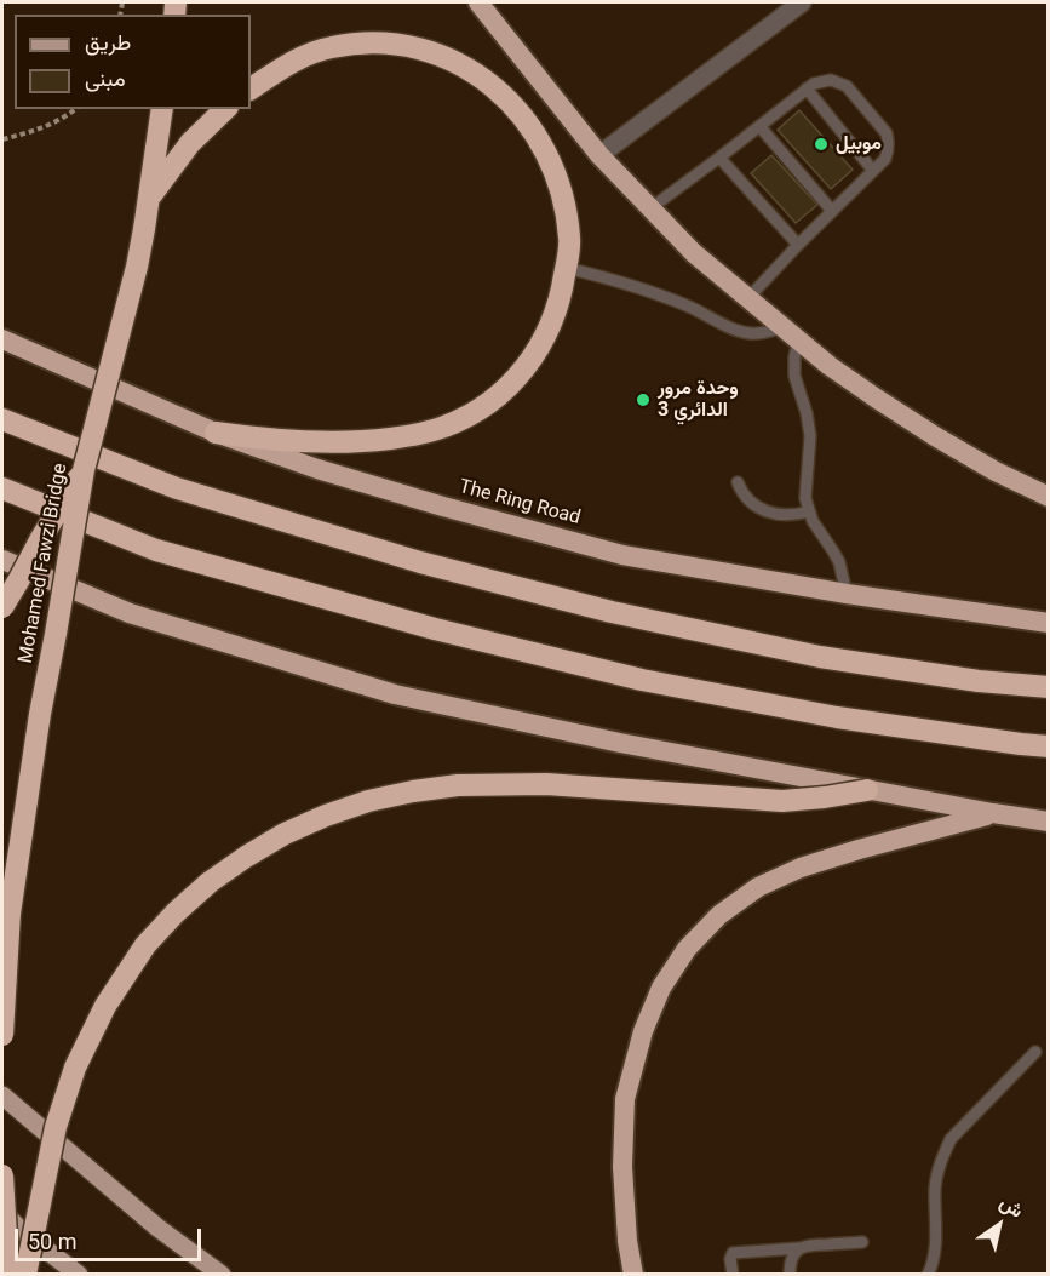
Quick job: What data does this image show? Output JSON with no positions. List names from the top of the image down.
{
  "streets": {
    "highway": ["The Ring Road", "Mohamed Fawzi Bridge"]
  },
  "places": ["موبيل", "وحدة مرور الدائري 3"],
  "legend": ["طريق", "مبنى"],
  "scale_bar": "50 m",
  "north": "top right"
}
